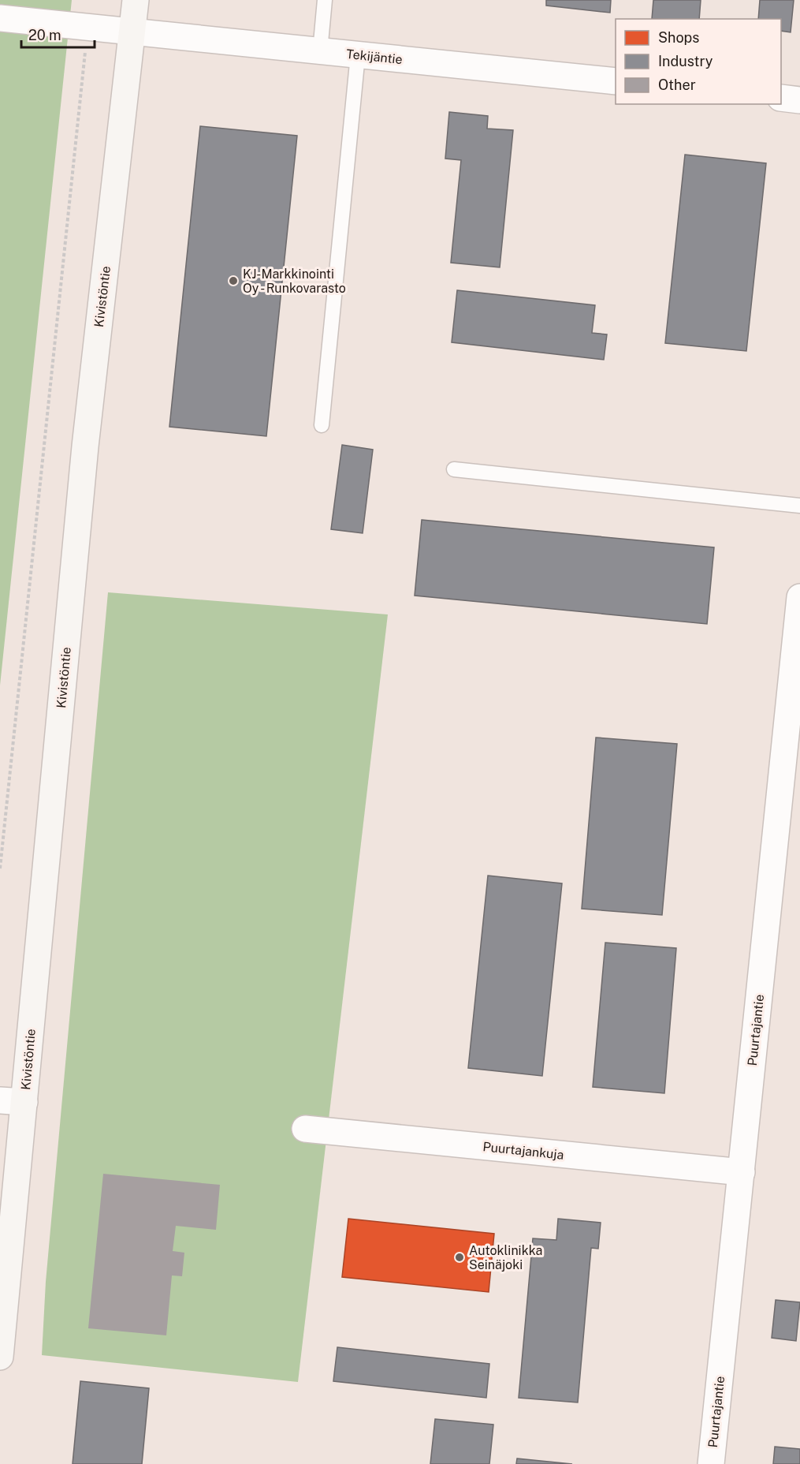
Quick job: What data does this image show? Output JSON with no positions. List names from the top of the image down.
{
  "streets": {
    "main road": ["Kivistöntie"],
    "street": ["Tekijäntie", "Puurtajantie", "Puurtajankuja"]
  },
  "crossings": [
    ["Tekijäntie", "Kivistöntie"],
    ["Puurtajantie", "Puurtajankuja"]
  ],
  "places": ["KJ-Markkinointi Oy - Runkovarasto", "Autoklinikka Seinäjoki"],
  "legend": ["Shops", "Industry", "Other"],
  "scale_bar": "20 m"
}
